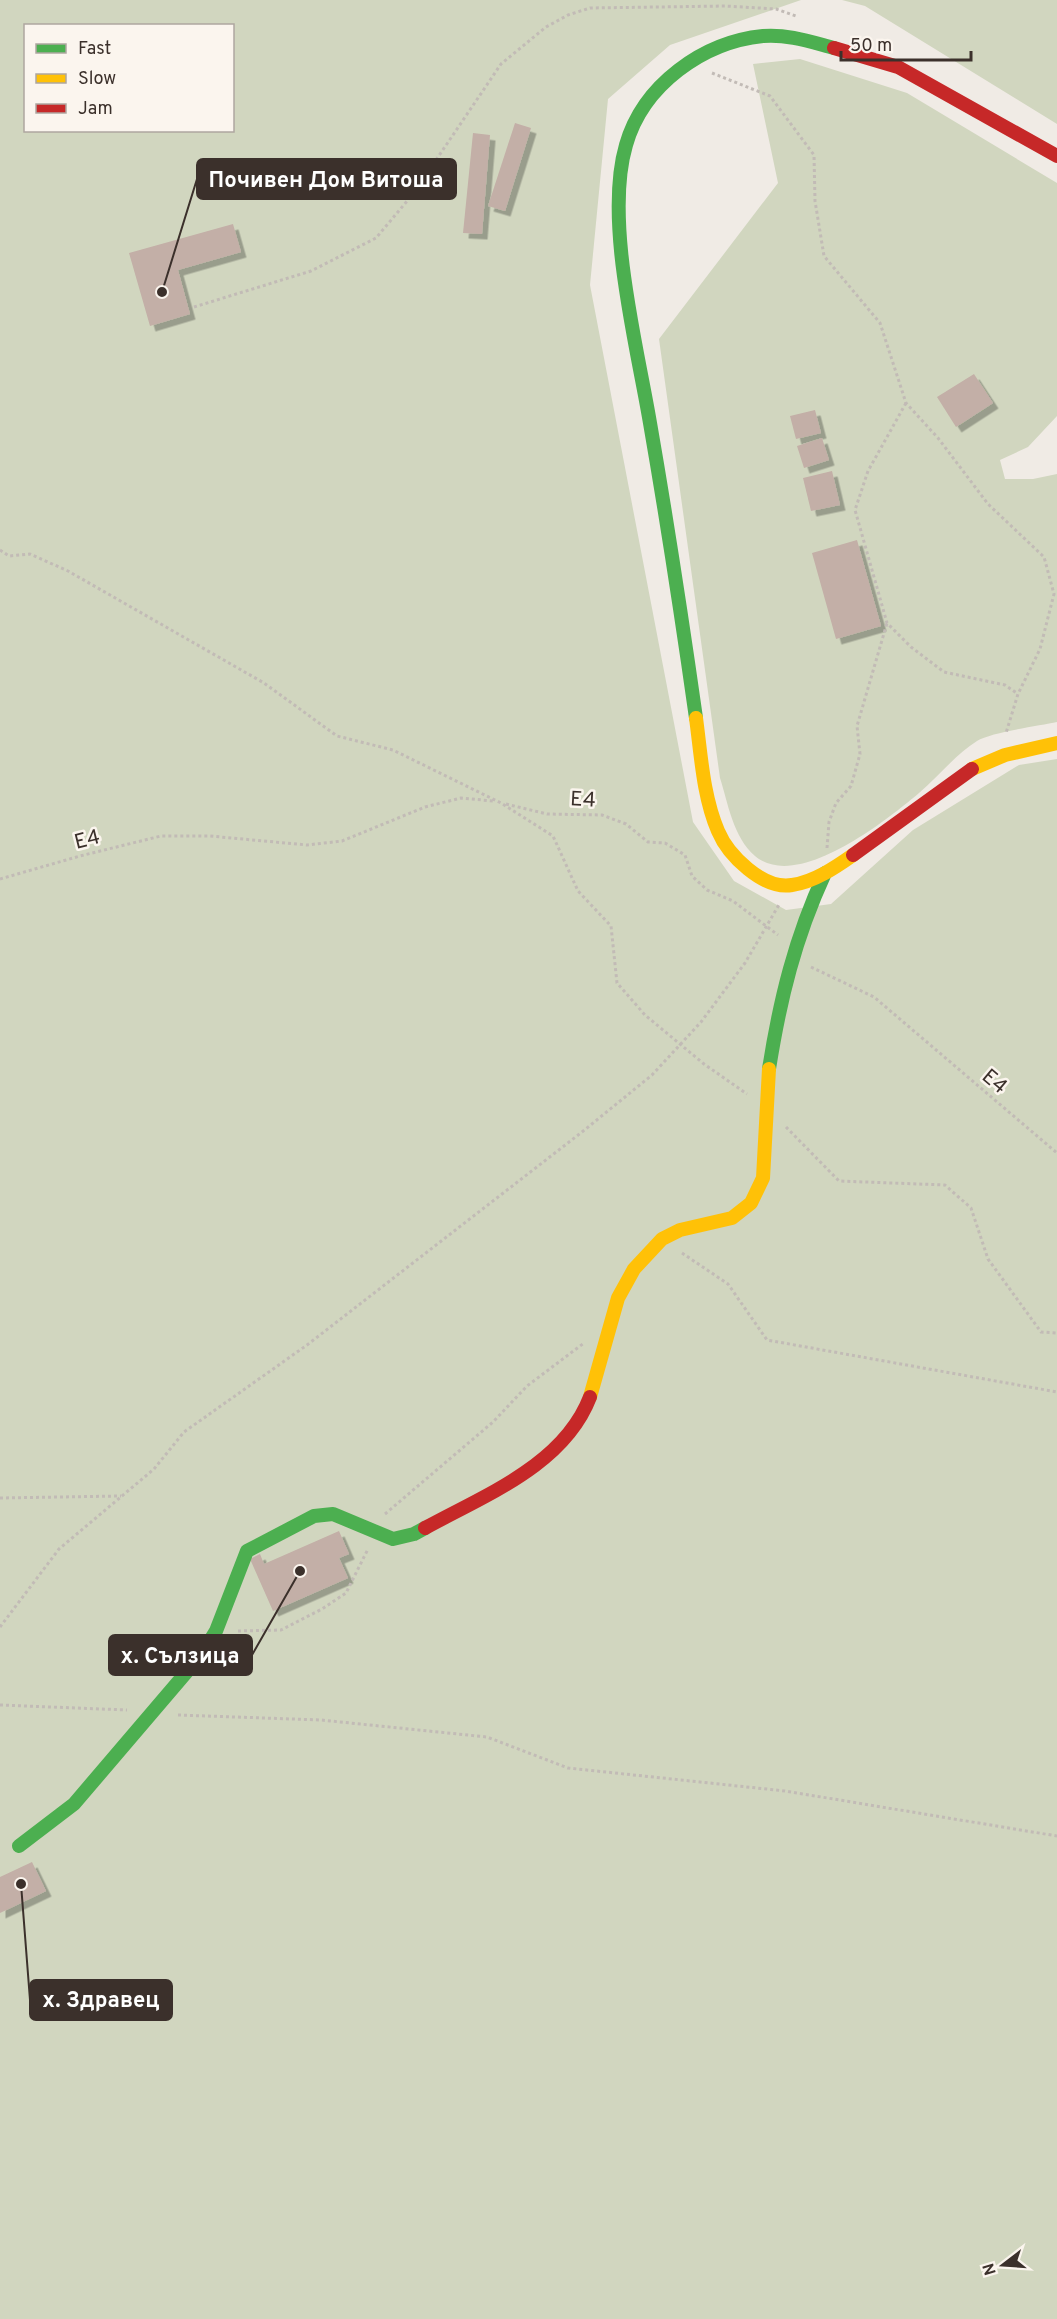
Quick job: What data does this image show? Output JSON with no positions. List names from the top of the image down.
{
  "streets": {
    "path": ["E4"]
  },
  "places": ["Почивен Дом Витоша", "х. Сълзица", "х. Здравец"],
  "legend": ["Fast", "Slow", "Jam"],
  "scale_bar": "50 m",
  "north": "left"
}
